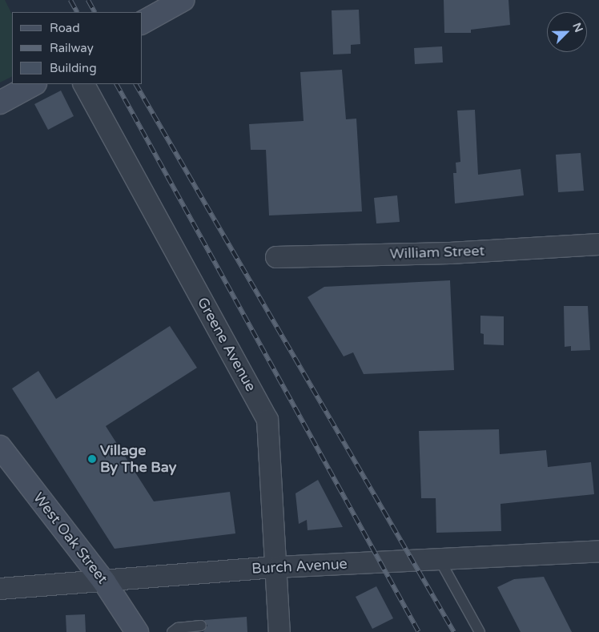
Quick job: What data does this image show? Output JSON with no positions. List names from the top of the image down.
{
  "streets": {
    "main road": ["West Oak Street"],
    "street": ["William Street", "Greene Avenue", "Burch Avenue"]
  },
  "crossings": [
    ["Greene Avenue", "Burch Avenue"],
    ["West Oak Street", "Burch Avenue"]
  ],
  "places": ["Village By The Bay"],
  "legend": ["Road", "Railway", "Building"],
  "north": "top right"
}
